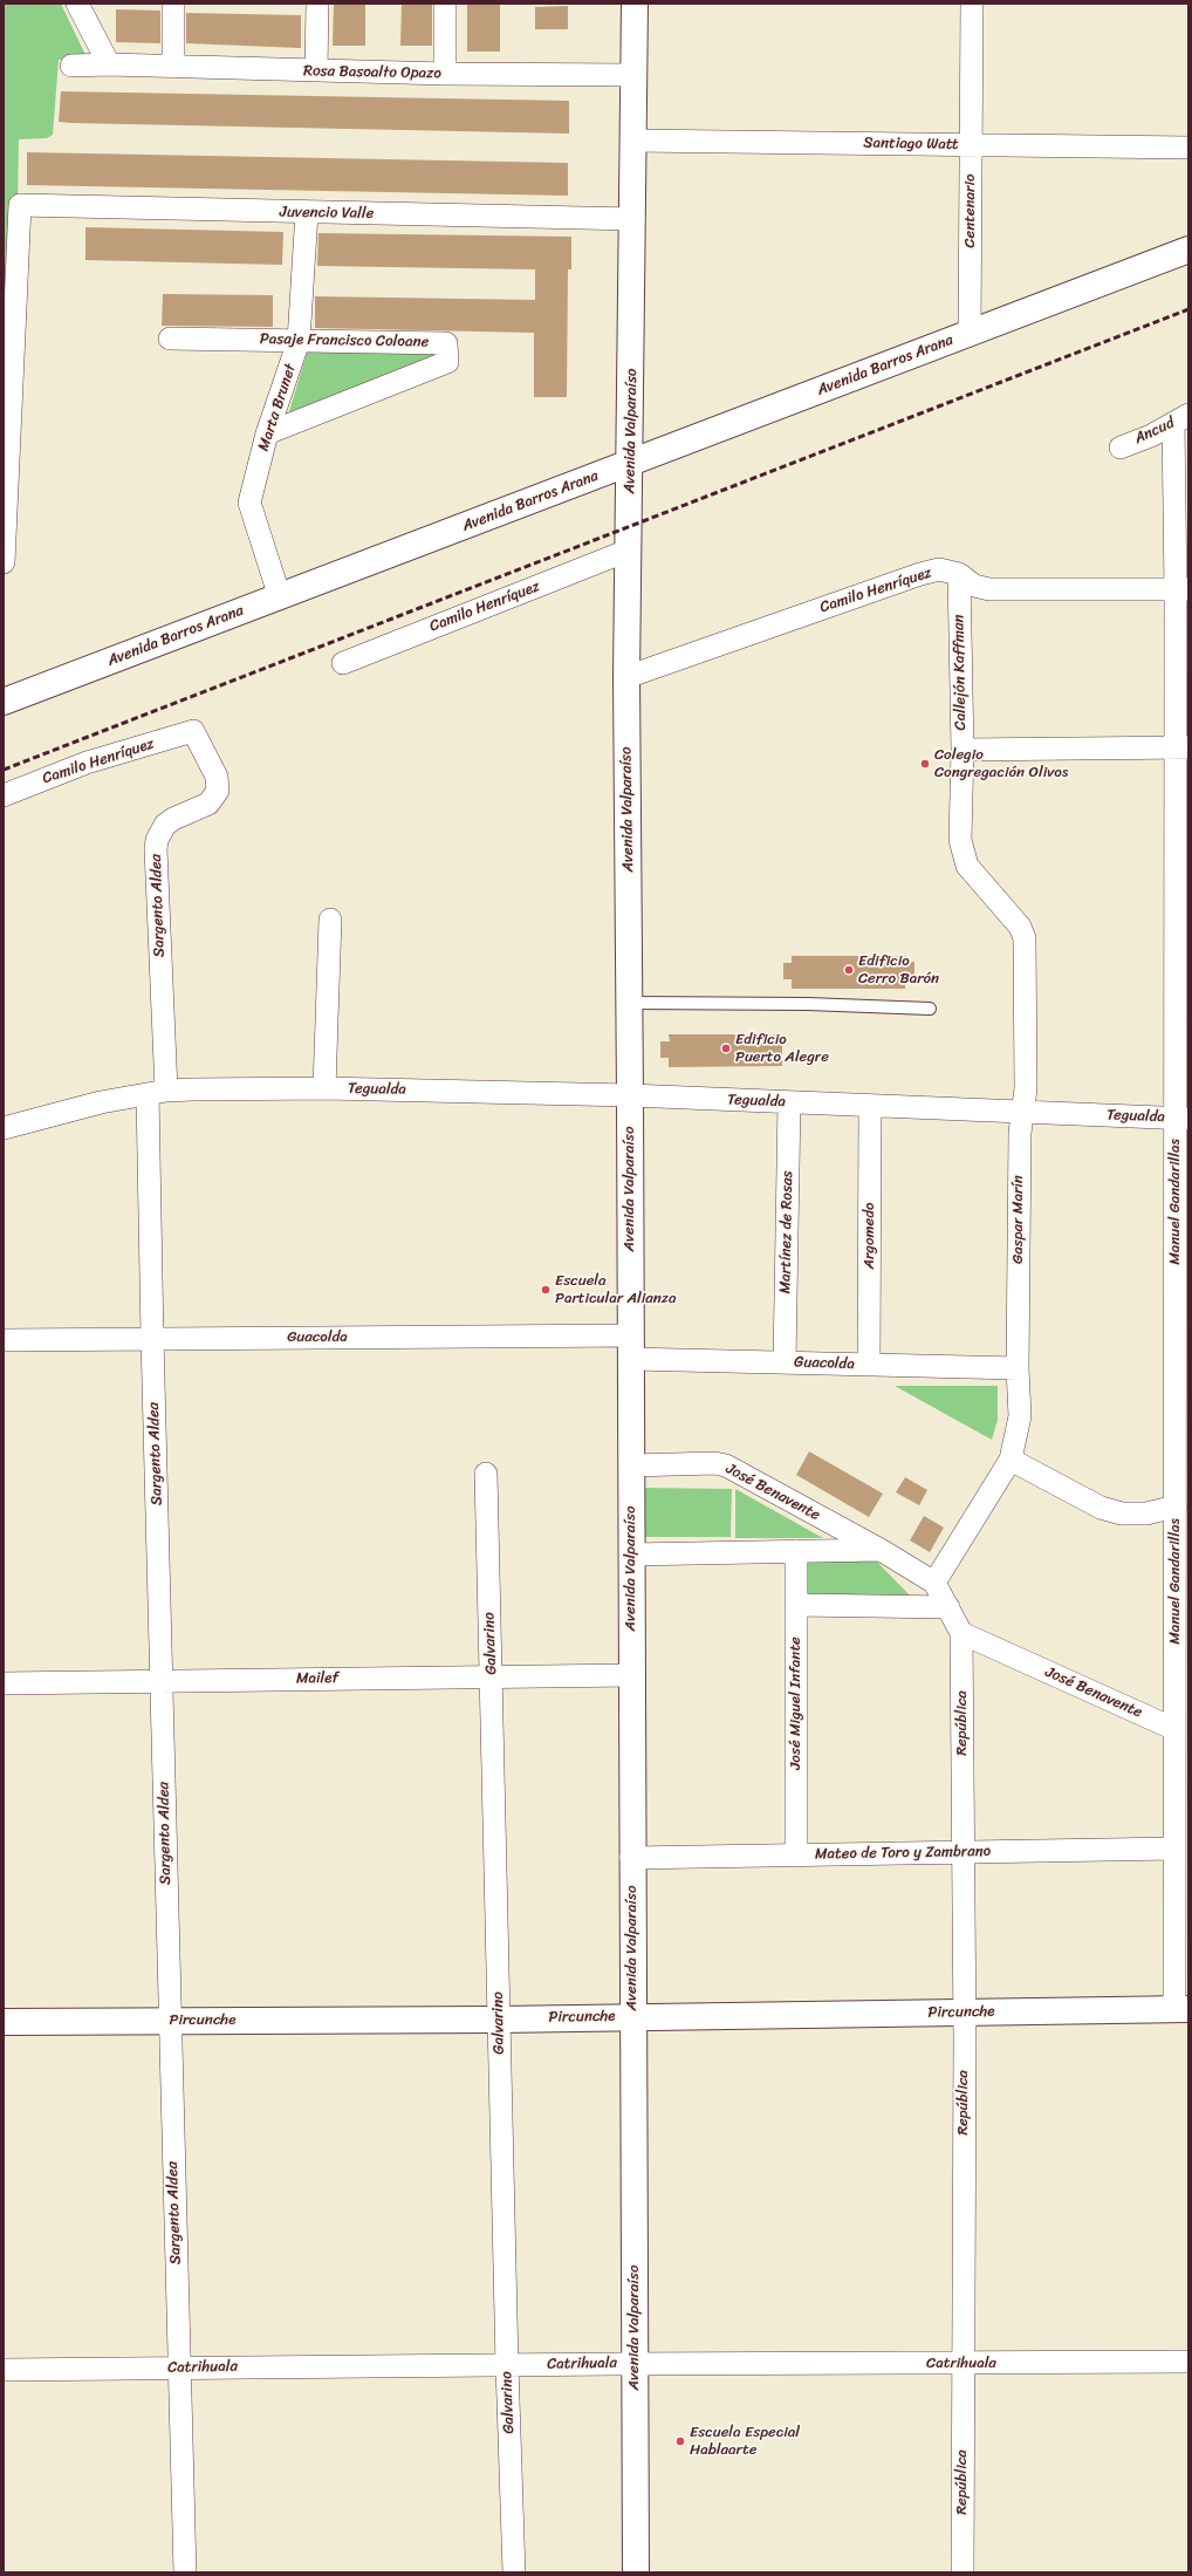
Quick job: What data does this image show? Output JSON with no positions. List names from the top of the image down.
{
  "streets": {
    "main road": ["Avenida Barros Arana", "Avenida Valparaíso", "Pircunche"],
    "street": [
      "Rosa Basoalto Opazo",
      "Santiago Watt",
      "Centenario",
      "Juvencio Valle",
      "Pasaje Francisco Coloane",
      "Marta Brunet",
      "Ancud",
      "Camilo Henríquez",
      "Callejón Kaffman",
      "Sargento Aldea",
      "Tegualda",
      "Manuel Gandarillas",
      "Gaspar Marín",
      "Martínez de Rosas",
      "Argomedo",
      "Guacolda",
      "José Benavente",
      "Galvarino",
      "Mailef",
      "José Miguel Infante",
      "República",
      "Mateo de Toro y Zambrano",
      "Catrihuala"
    ]
  },
  "crossings": [
    ["Rosa Basoalto Opazo", "Avenida Valparaíso"],
    ["Santiago Watt", "Centenario"],
    ["Santiago Watt", "Avenida Valparaíso"],
    ["Centenario", "Avenida Barros Arana"],
    ["Juvencio Valle", "Marta Brunet"],
    ["Juvencio Valle", "Avenida Valparaíso"],
    ["Pasaje Francisco Coloane", "Marta Brunet"],
    ["Avenida Barros Arana", "Marta Brunet"],
    ["Avenida Barros Arana", "Avenida Valparaíso"],
    ["Avenida Valparaíso", "Camilo Henríquez"],
    ["Avenida Valparaíso", "Tegualda"],
    ["Avenida Valparaíso", "Guacolda"],
    ["Avenida Valparaíso", "José Benavente"],
    ["Avenida Valparaíso", "Mailef"],
    ["Avenida Valparaíso", "Mateo de Toro y Zambrano"],
    ["Avenida Valparaíso", "Pircunche"],
    ["Avenida Valparaíso", "Catrihuala"],
    ["Ancud", "Manuel Gandarillas"],
    ["Camilo Henríquez", "Callejón Kaffman"],
    ["Camilo Henríquez", "Sargento Aldea"],
    ["Camilo Henríquez", "Manuel Gandarillas"],
    ["Callejón Kaffman", "Gaspar Marín"],
    ["Sargento Aldea", "Tegualda"],
    ["Sargento Aldea", "Guacolda"],
    ["Sargento Aldea", "Mailef"],
    ["Sargento Aldea", "Pircunche"],
    ["Sargento Aldea", "Catrihuala"],
    ["Tegualda", "Manuel Gandarillas"],
    ["Tegualda", "Gaspar Marín"],
    ["Tegualda", "Martínez de Rosas"],
    ["Tegualda", "Argomedo"],
    ["Manuel Gandarillas", "José Benavente"],
    ["Manuel Gandarillas", "Mateo de Toro y Zambrano"],
    ["Manuel Gandarillas", "Pircunche"],
    ["Gaspar Marín", "Guacolda"],
    ["Gaspar Marín", "José Benavente"],
    ["Martínez de Rosas", "Guacolda"],
    ["Argomedo", "Guacolda"],
    ["José Benavente", "República"],
    ["Galvarino", "Mailef"],
    ["Galvarino", "Pircunche"],
    ["Galvarino", "Catrihuala"],
    ["José Miguel Infante", "Mateo de Toro y Zambrano"],
    ["República", "Mateo de Toro y Zambrano"],
    ["República", "Pircunche"],
    ["República", "Catrihuala"]
  ],
  "places": [
    "Colegio Congregación Olivos",
    "Edificio Cerro Barón",
    "Edificio Puerto Alegre",
    "Escuela Particular Alianza",
    "Escuela Especial Hablaarte"
  ]
}
